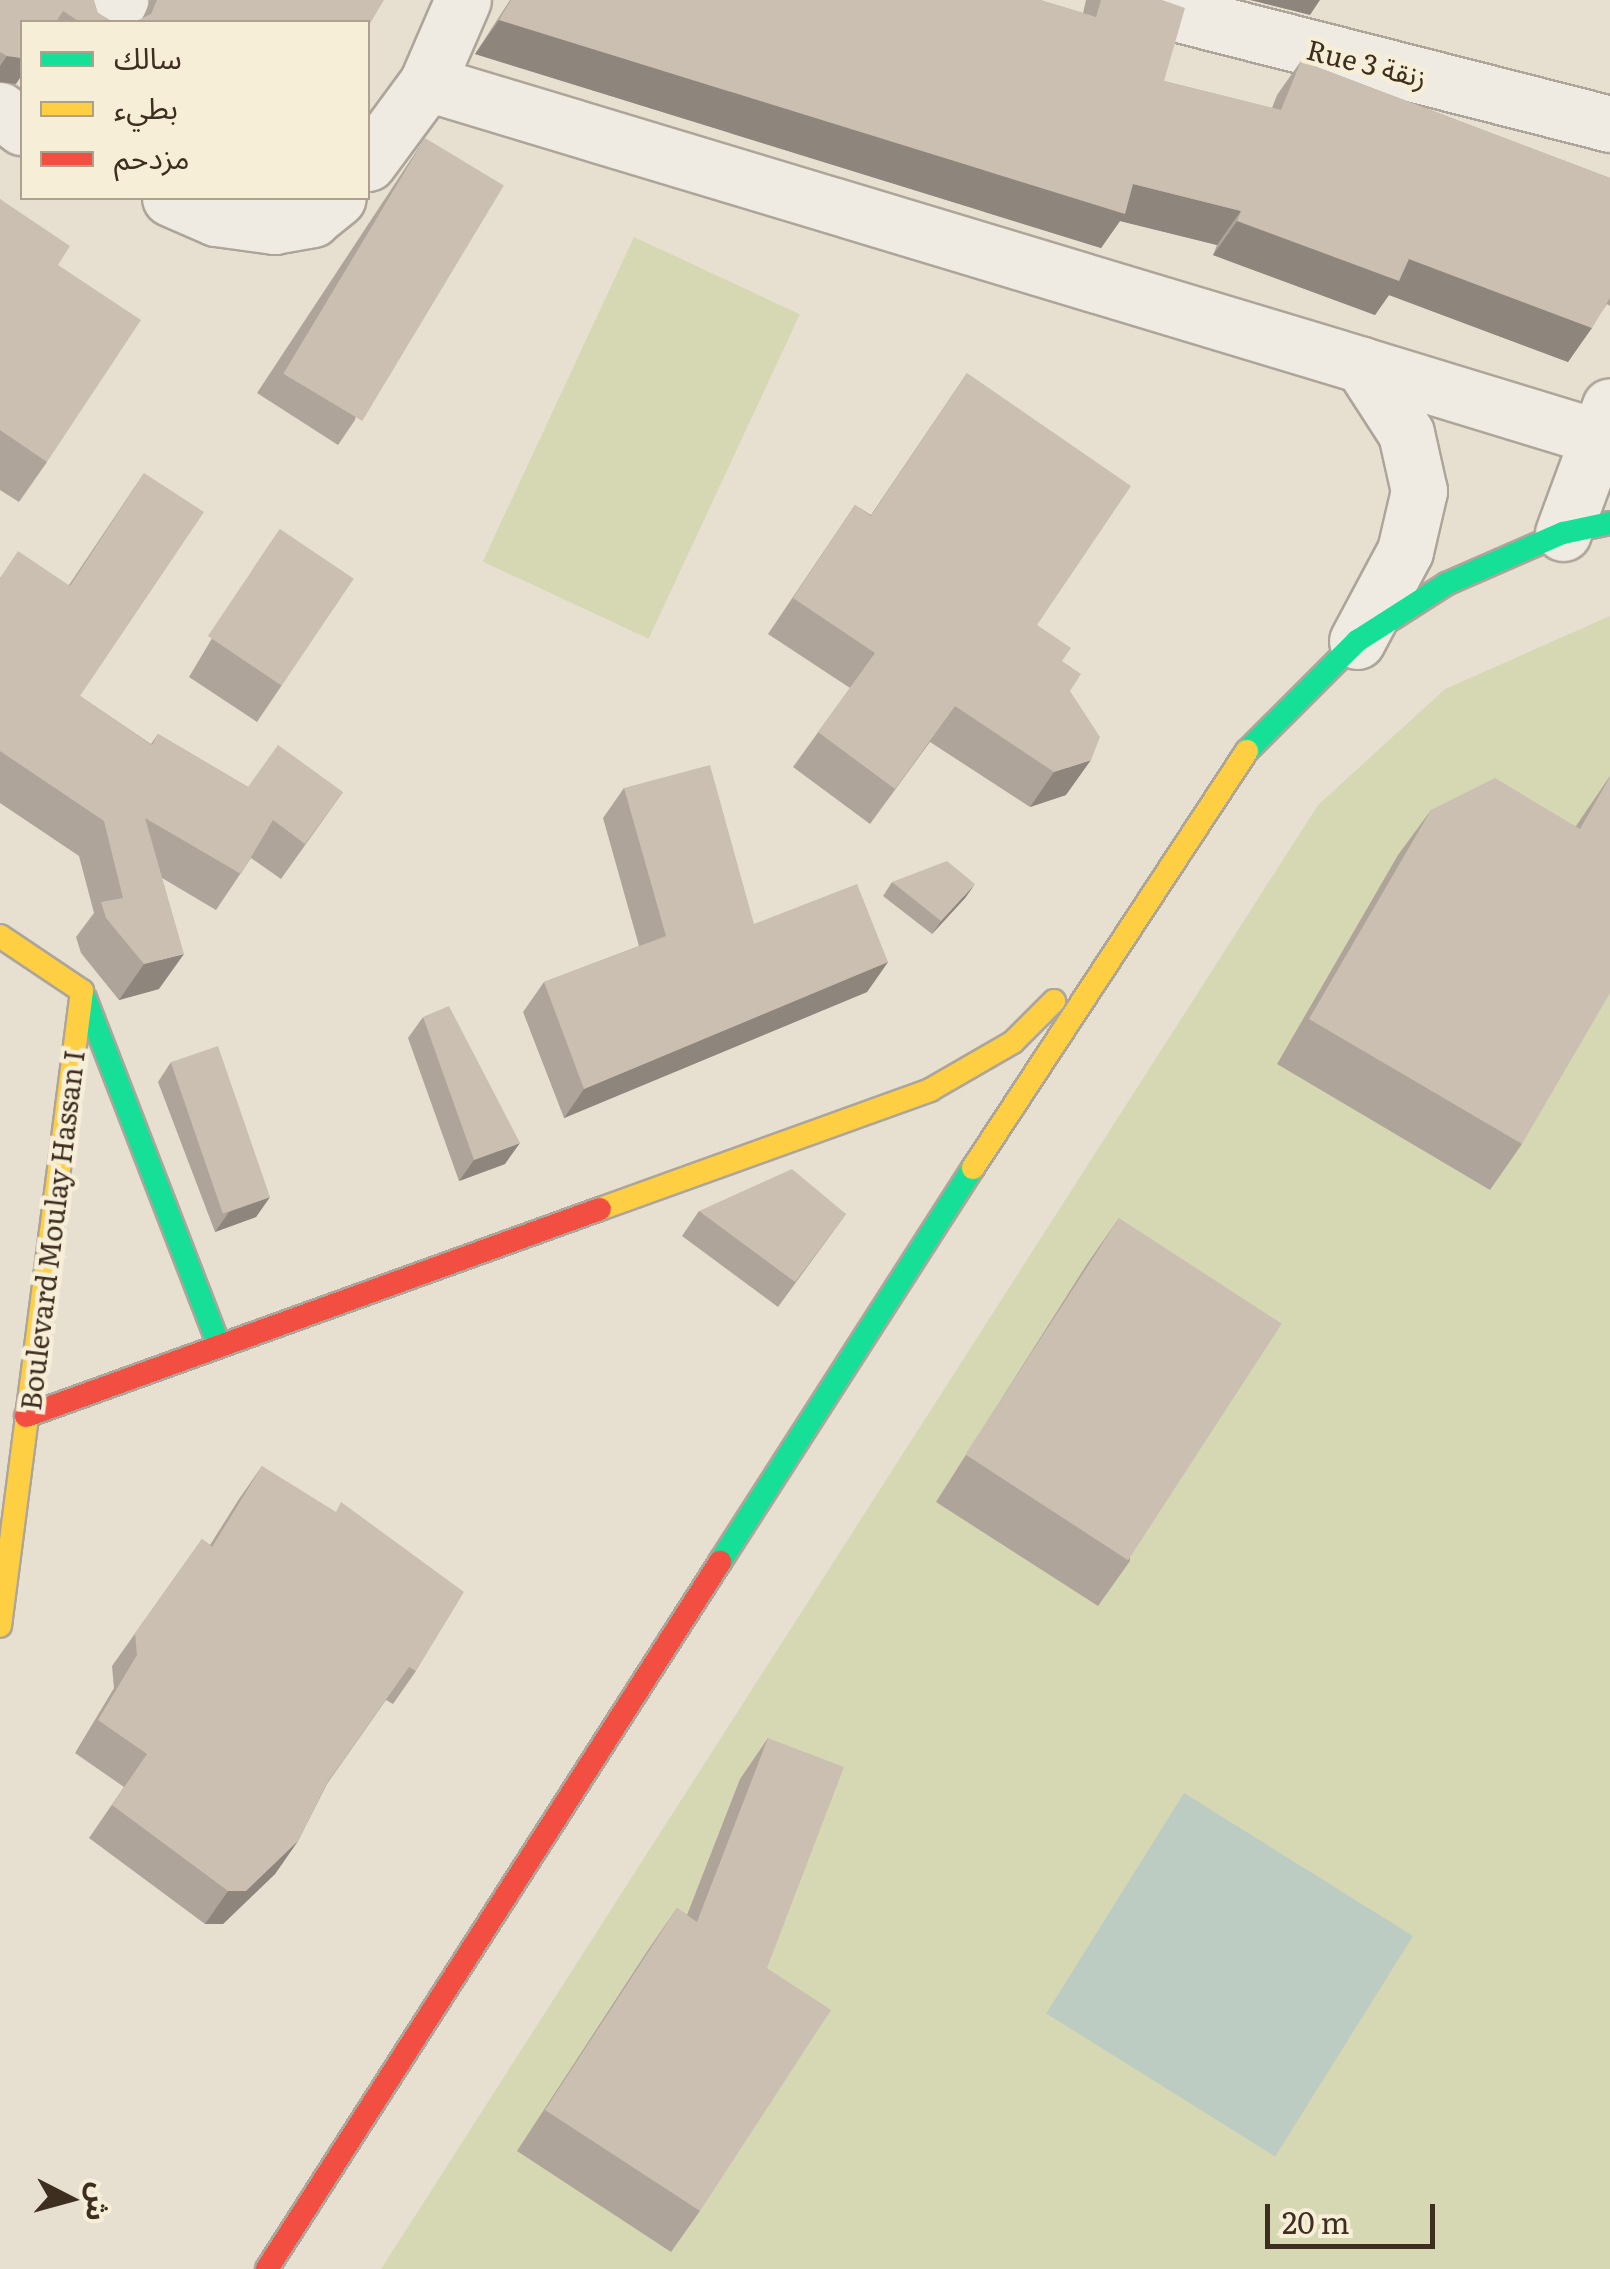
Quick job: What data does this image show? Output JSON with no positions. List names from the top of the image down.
{
  "streets": {
    "street": ["Rue 3 زنقة", "Boulevard Moulay Hassan I"]
  },
  "legend": ["سالك", "بطيء", "مزدحم"],
  "scale_bar": "20 m",
  "north": "right"
}
